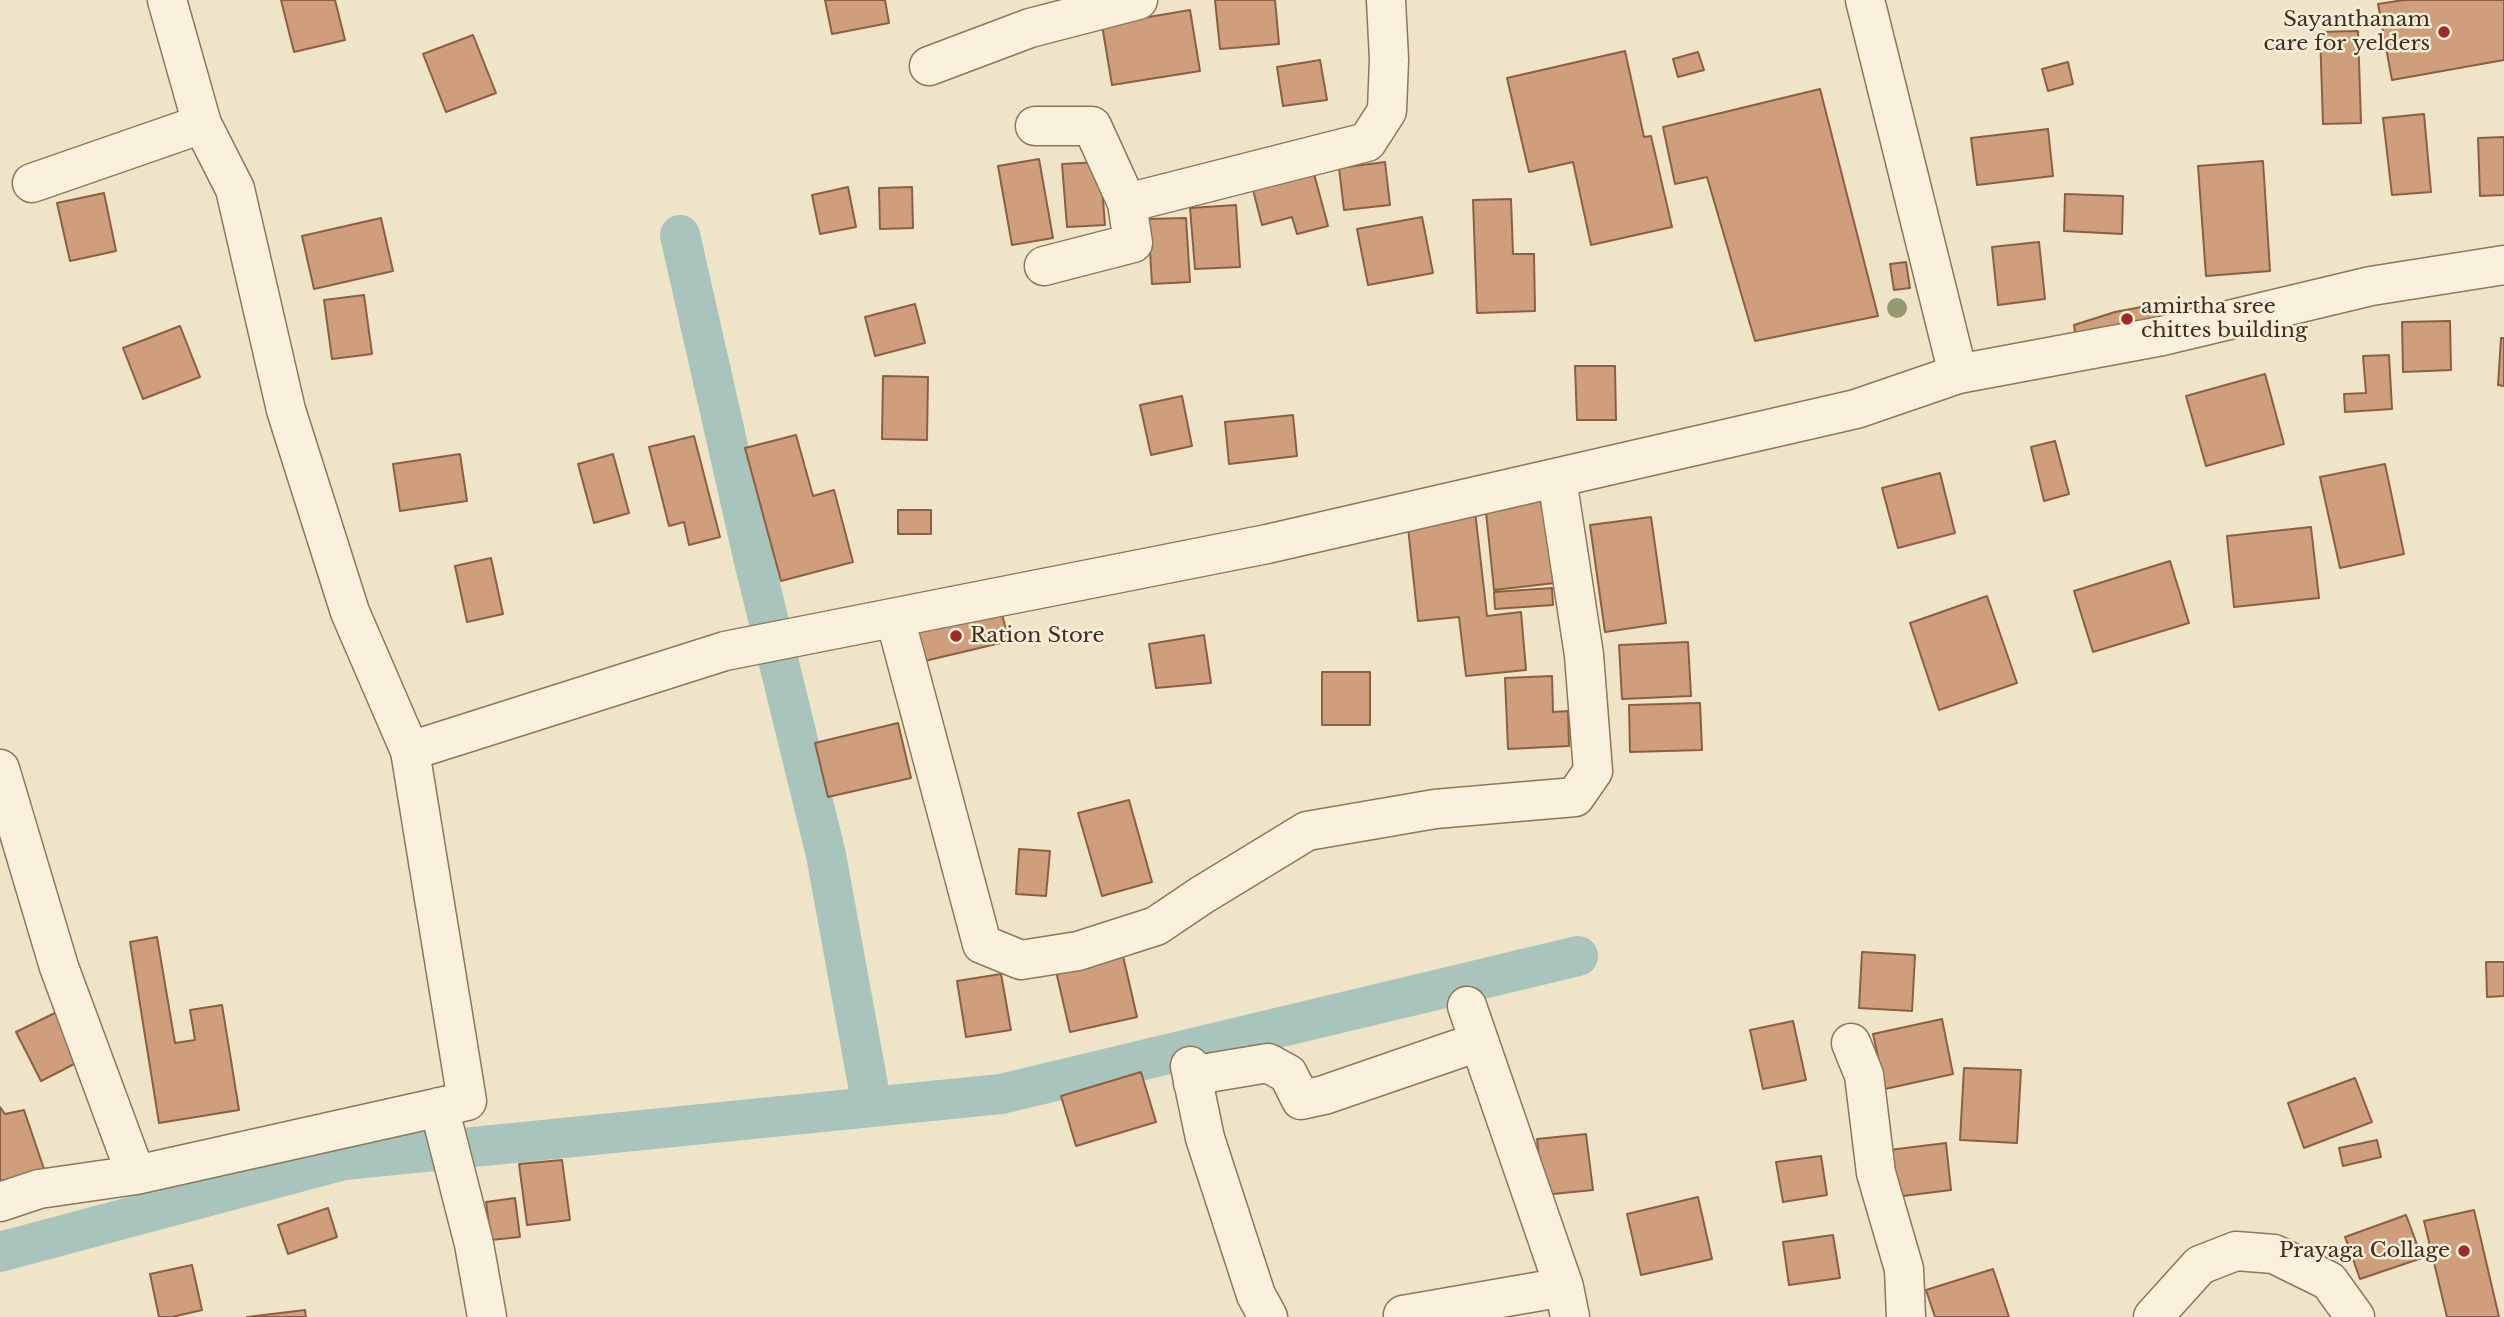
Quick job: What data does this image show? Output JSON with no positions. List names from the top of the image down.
{
  "places": [
    "Sayanthanam care for yelders",
    "amirtha sree chittes building",
    "Ration Store",
    "Prayaga Collage"
  ]
}
